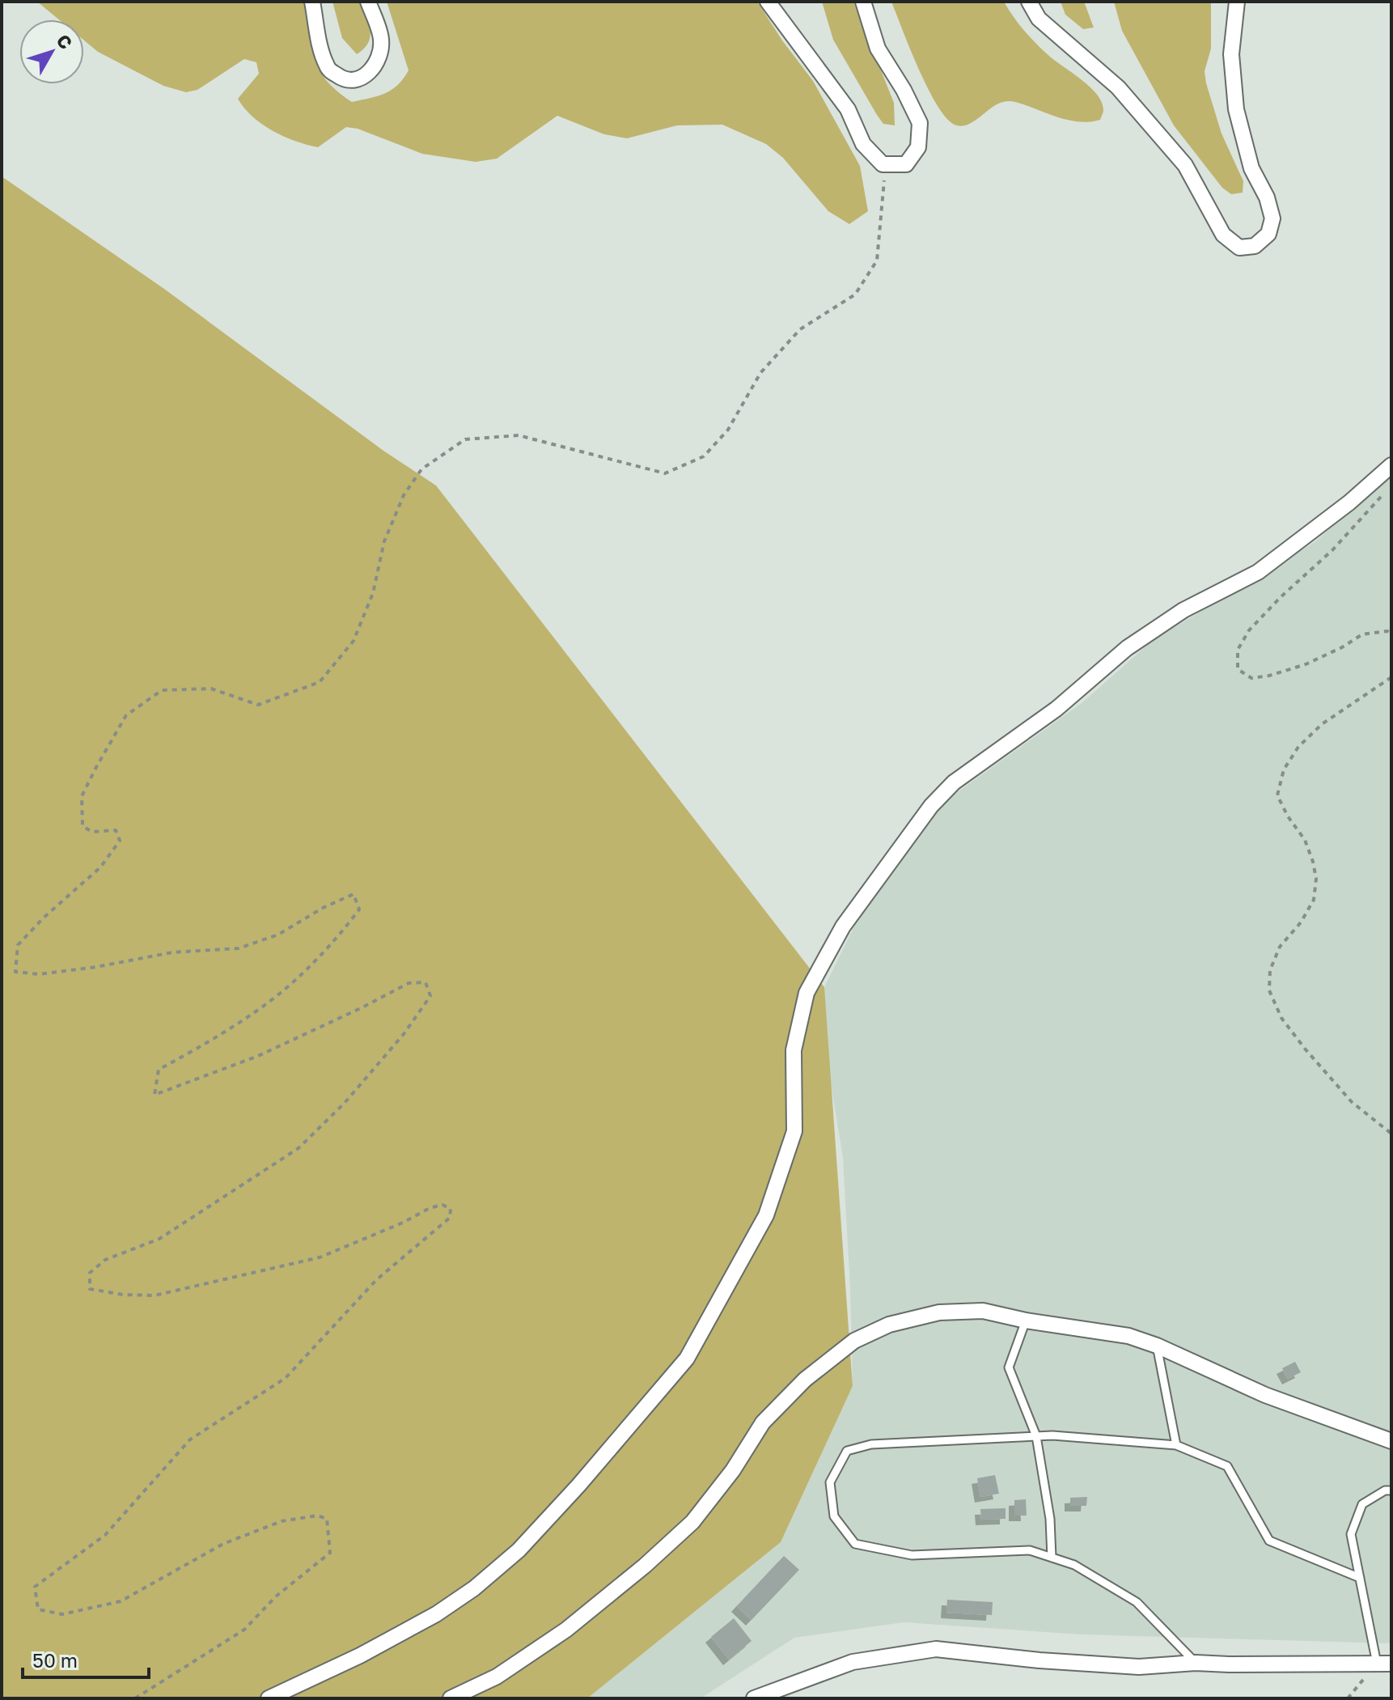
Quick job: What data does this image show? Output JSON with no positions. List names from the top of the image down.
{
  "scale_bar": "50 m",
  "north": "top right"
}
